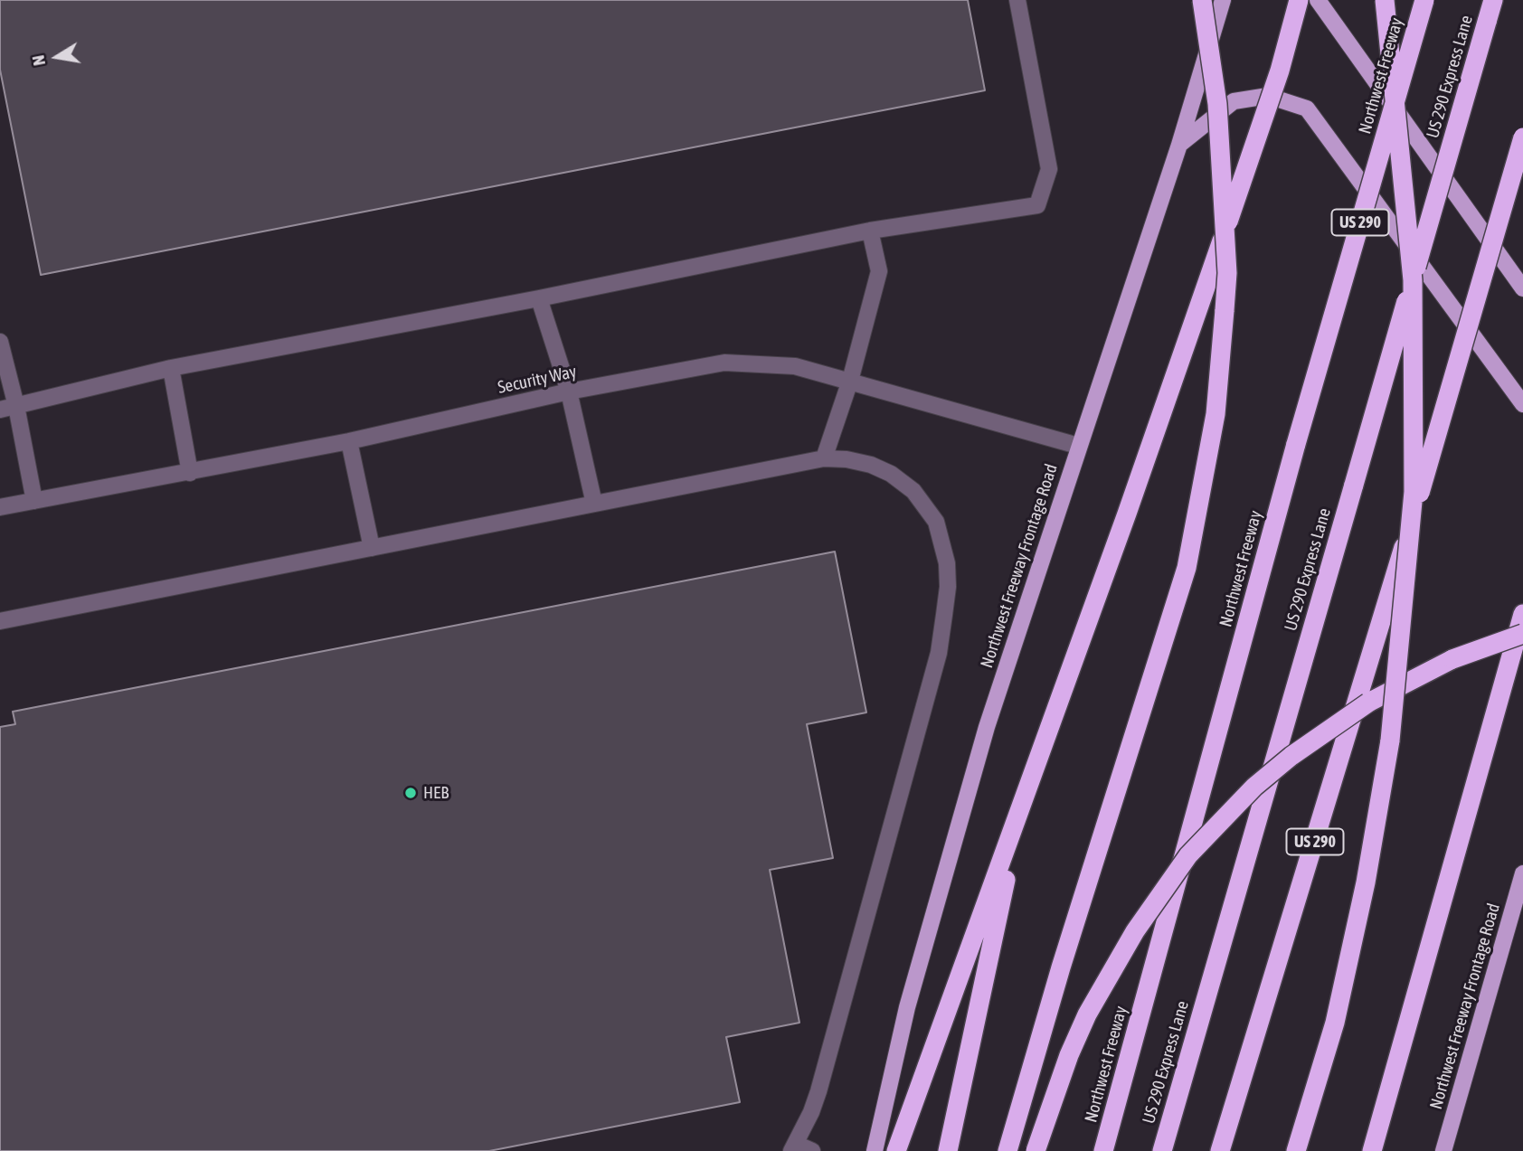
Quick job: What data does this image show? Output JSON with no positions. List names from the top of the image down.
{
  "streets": {
    "highway": ["Northwest Freeway", "US 290 Express Lane", "US 290"],
    "main road": ["Northwest Freeway Frontage Road"],
    "street": ["Security Way"]
  },
  "crossings": [
    ["Security Way", "Northwest Freeway Frontage Road"]
  ],
  "places": ["HEB"],
  "north": "left"
}
